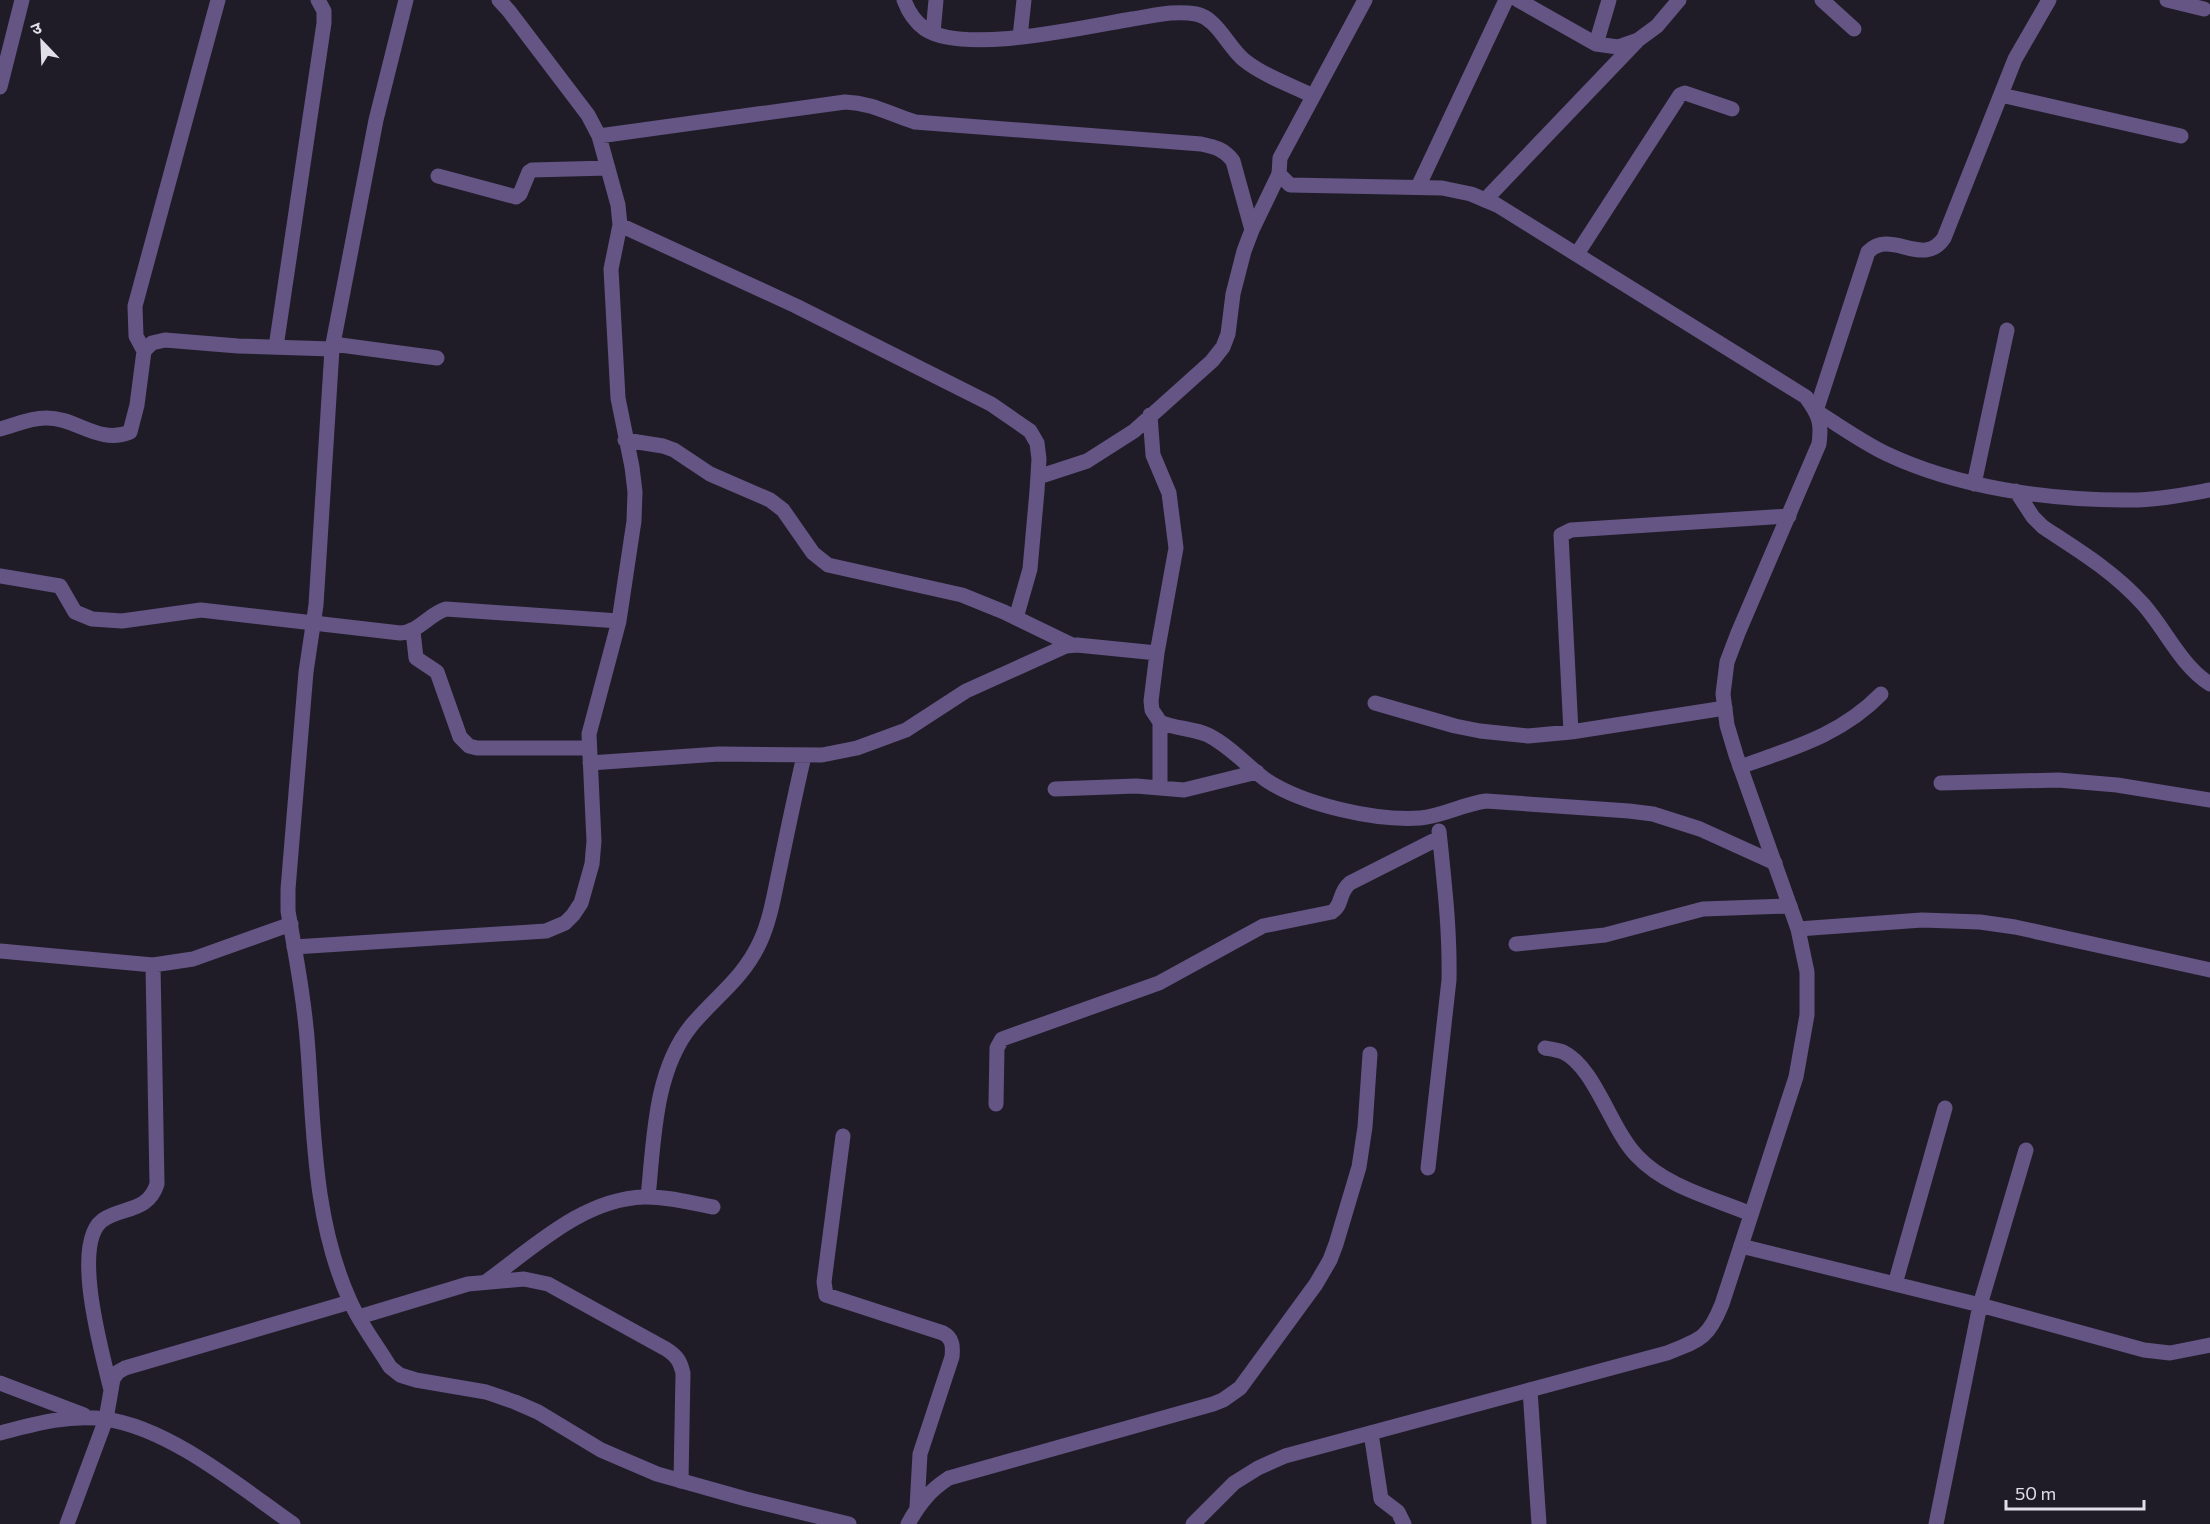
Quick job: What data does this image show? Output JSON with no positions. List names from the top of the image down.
{
  "scale_bar": "50 m",
  "north": "top left"
}
